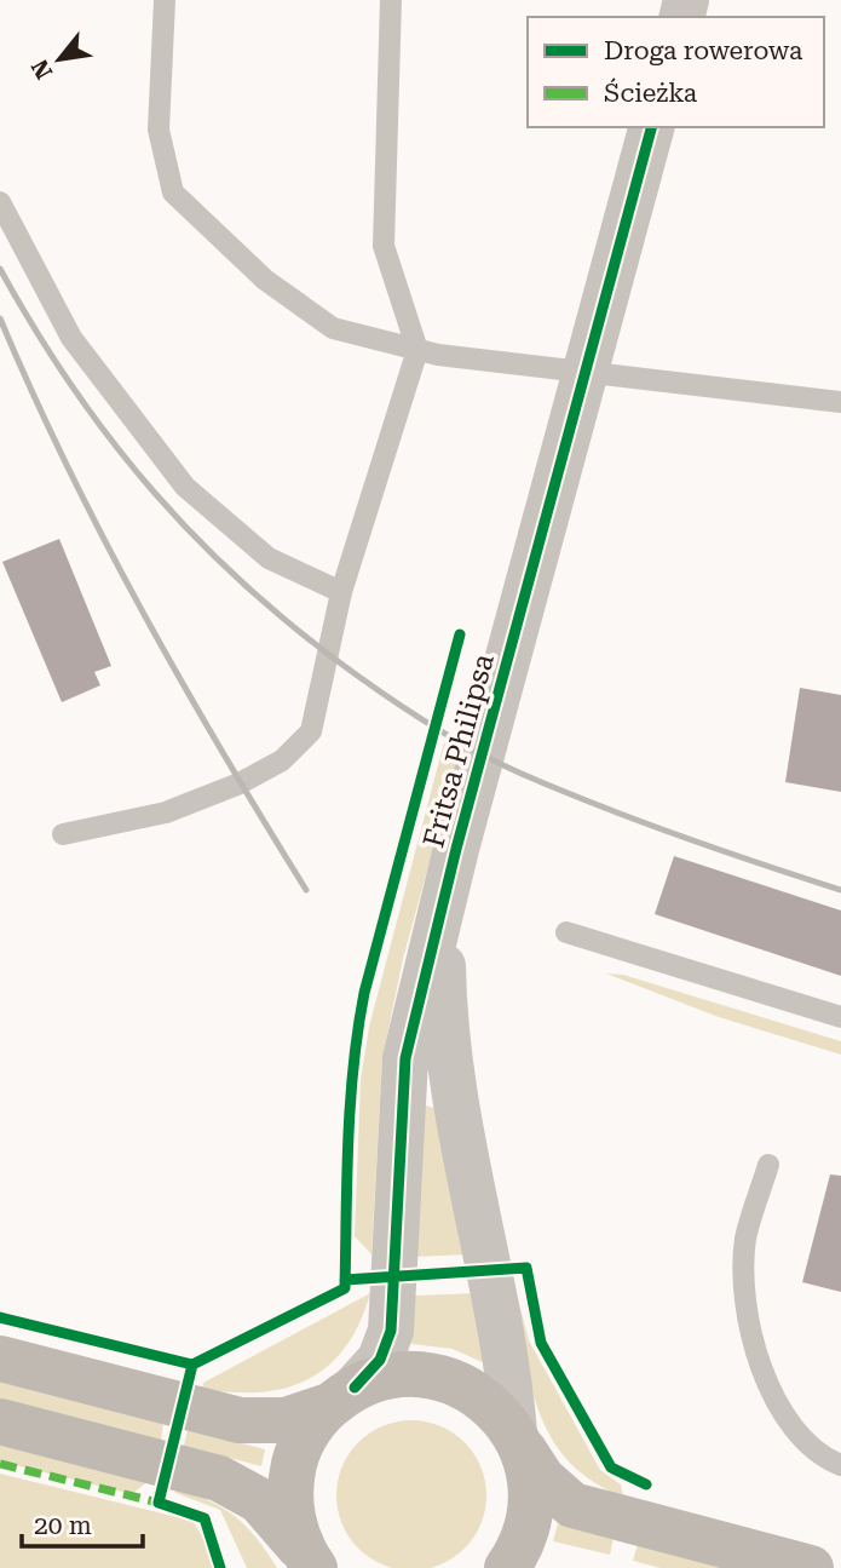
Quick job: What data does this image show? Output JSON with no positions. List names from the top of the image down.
{
  "streets": {
    "street": ["Fritsa Philipsa"]
  },
  "legend": ["Droga rowerowa", "Ścieżka"],
  "scale_bar": "20 m",
  "north": "bottom left"
}
